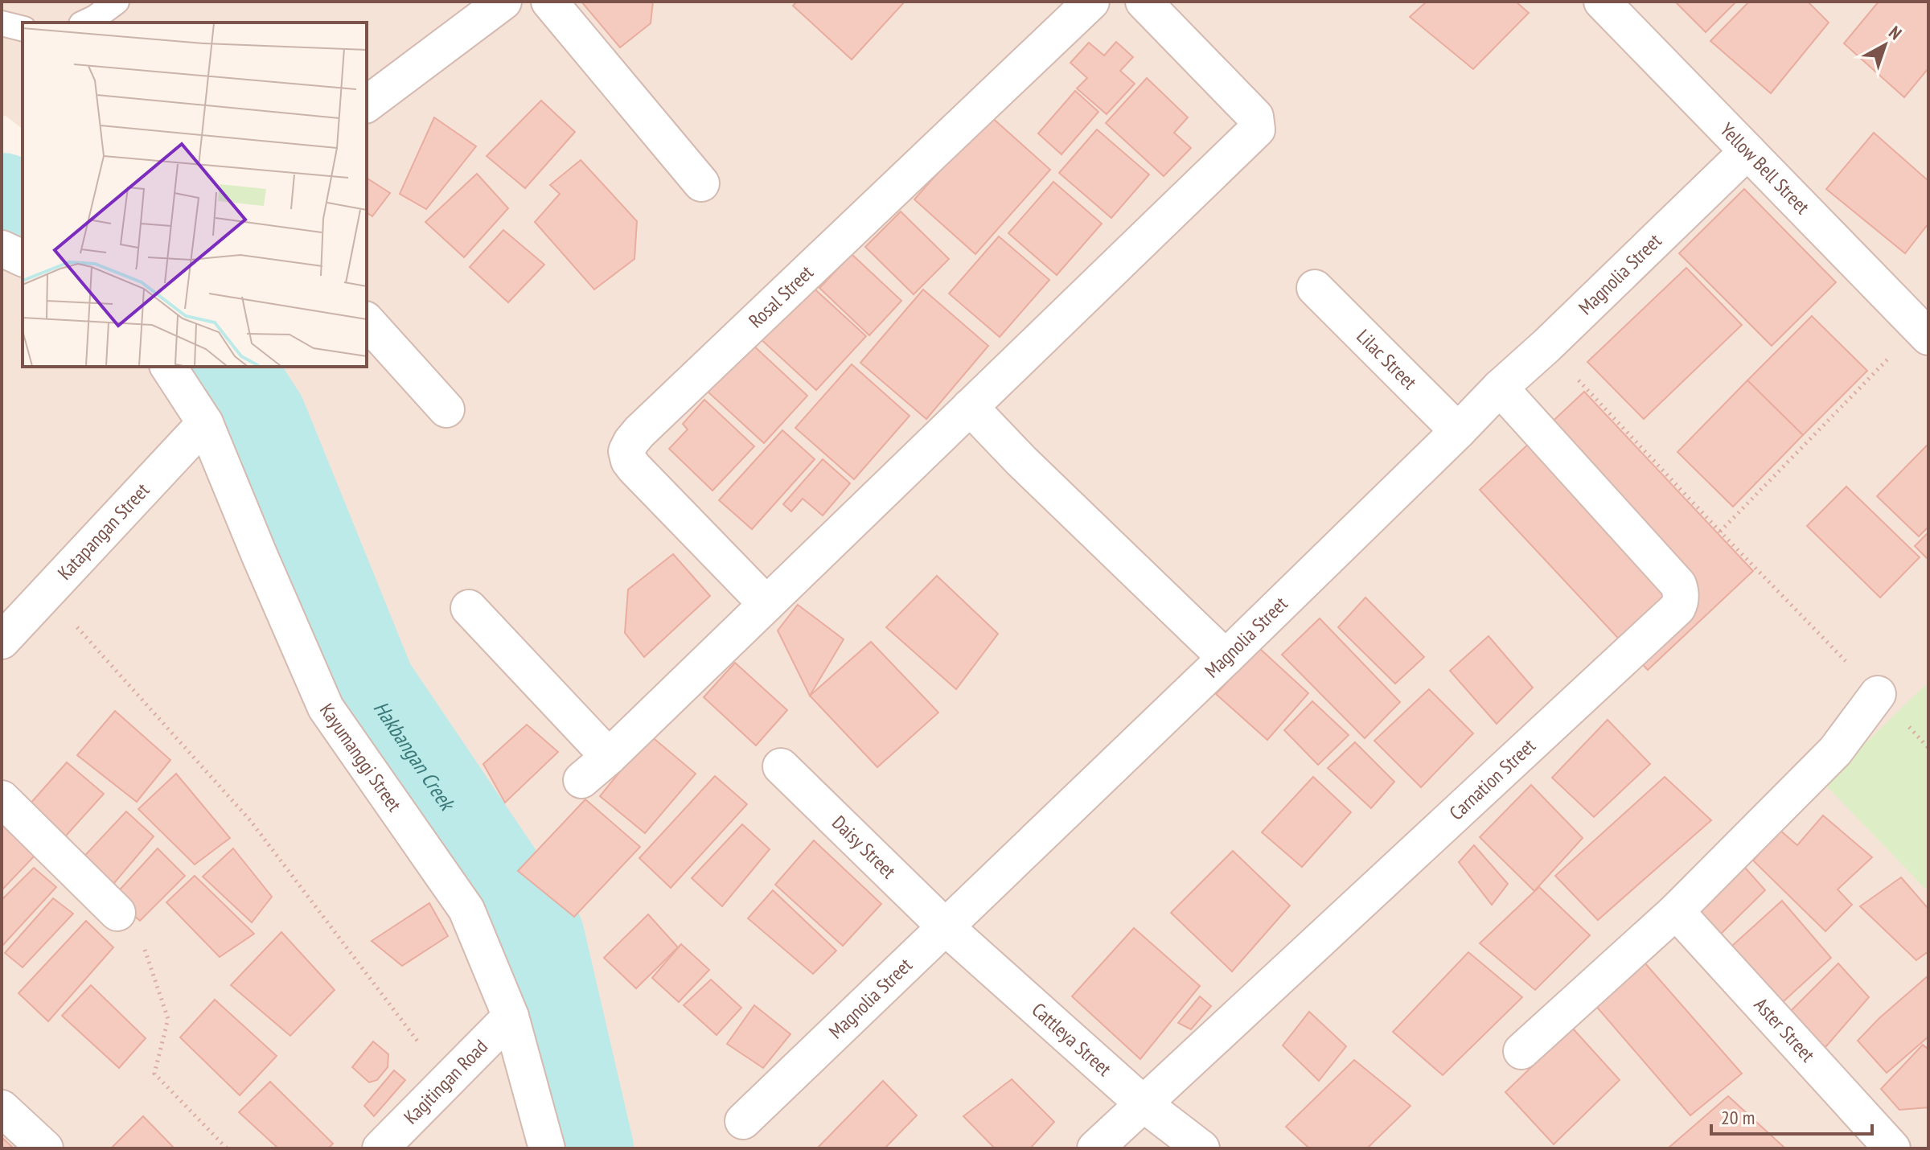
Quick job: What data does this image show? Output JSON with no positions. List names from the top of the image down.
{
  "streets": {
    "street": [
      "Yellow Bell Street",
      "Magnolia Street",
      "Rosal Street",
      "Lilac Street",
      "Katapangan Street",
      "Kayumanggi Street",
      "Carnation Street",
      "Daisy Street",
      "Aster Street",
      "Cattleya Street",
      "Kagitingan Road"
    ]
  },
  "crossings": [
    ["Yellow Bell Street", "Magnolia Street"],
    ["Magnolia Street", "Lilac Street"],
    ["Magnolia Street", "Carnation Street"],
    ["Magnolia Street", "Daisy Street"],
    ["Magnolia Street", "Cattleya Street"],
    ["Katapangan Street", "Kayumanggi Street"],
    ["Kayumanggi Street", "Kagitingan Road"],
    ["Carnation Street", "Cattleya Street"],
    ["Daisy Street", "Cattleya Street"]
  ],
  "water": ["Hakbangan Creek"],
  "scale_bar": "20 m",
  "north": "top right"
}
